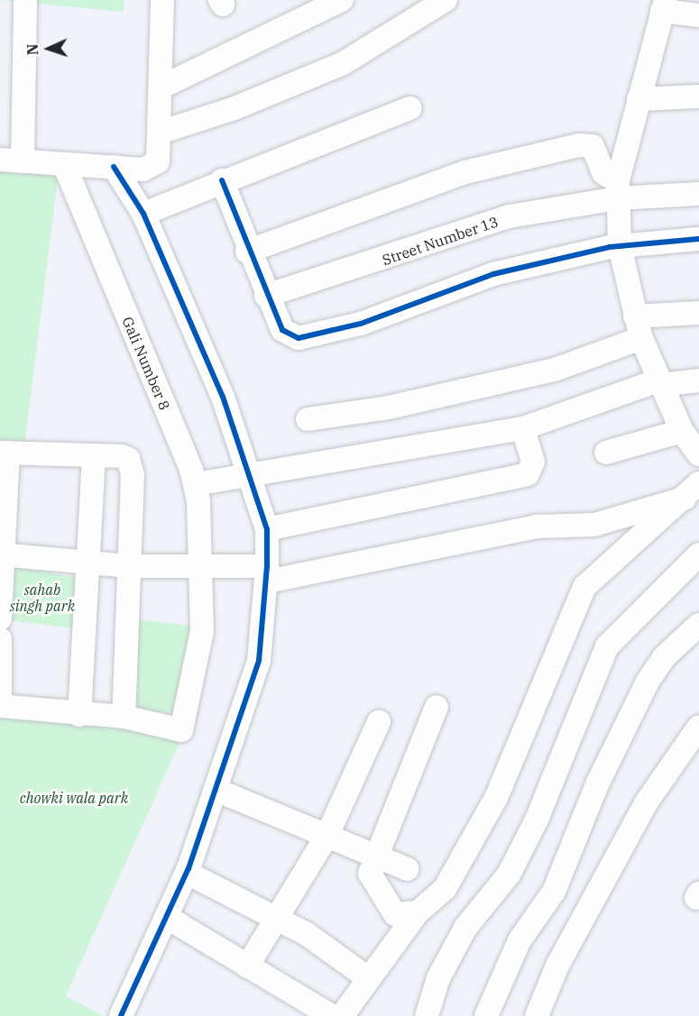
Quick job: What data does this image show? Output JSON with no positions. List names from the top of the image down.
{
  "streets": {
    "street": ["Street Number 13", "Gali Number 8"]
  },
  "parks": ["sahab singh park", "chowki wala park"],
  "north": "left"
}
